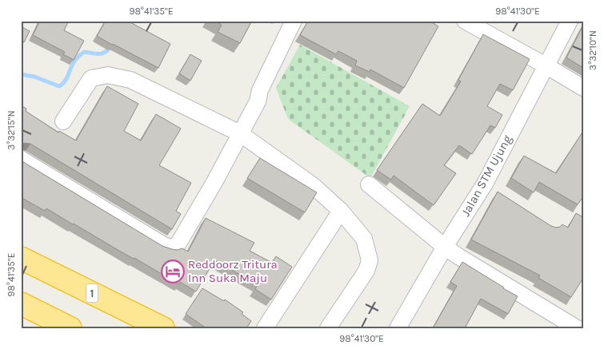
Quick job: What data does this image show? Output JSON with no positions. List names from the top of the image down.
{
  "streets": {
    "highway": ["1"],
    "street": ["Jalan STM Ujung"]
  },
  "places": {
    "hotel": ["Reddoorz Tritura Inn Suka Maju"]
  },
  "coordinates": [
    "98°41'35\"E",
    "98°41'30\"E",
    "3°32'10\"N",
    "3°32'15\"N"
  ]
}
